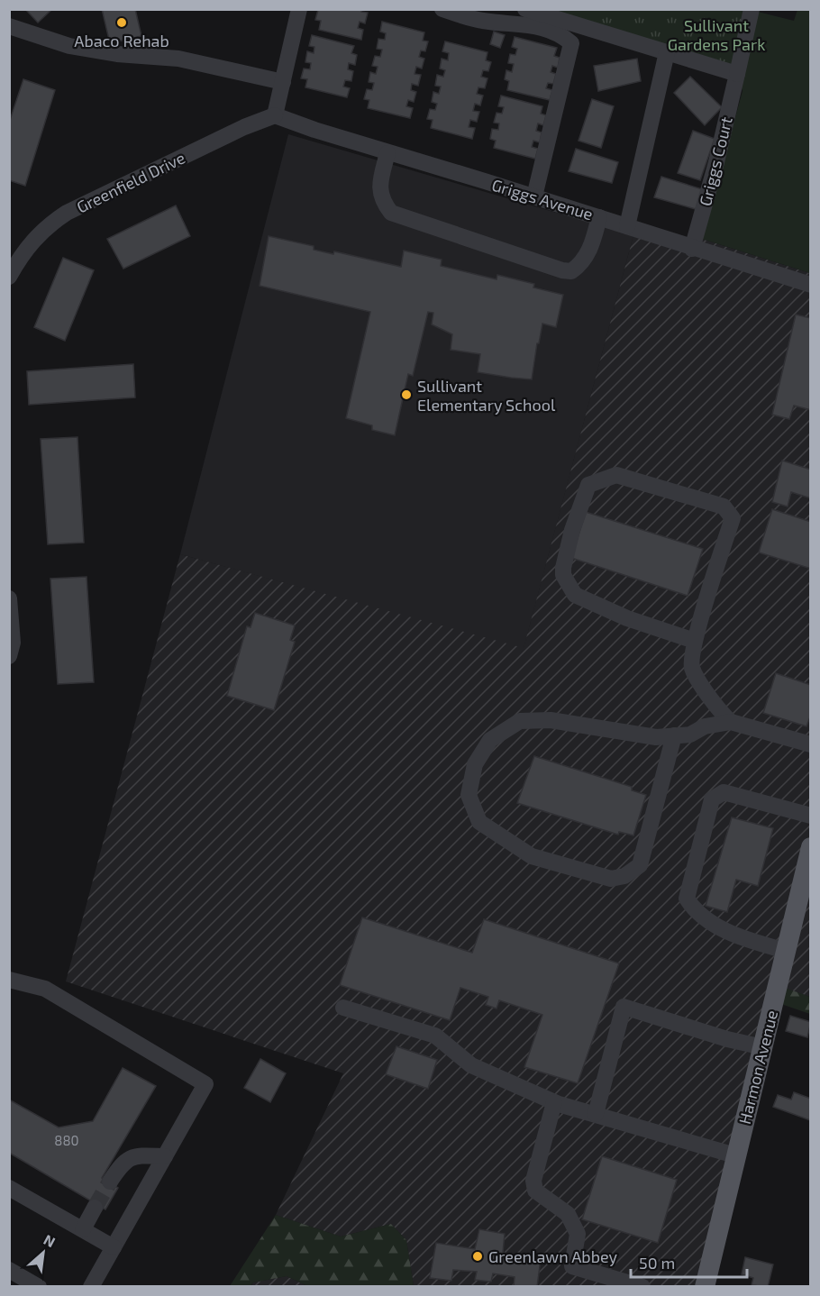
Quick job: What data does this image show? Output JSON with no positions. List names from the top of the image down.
{
  "streets": {
    "main road": ["Harmon Avenue"],
    "street": ["Griggs Court", "Greenfield Drive", "Griggs Avenue"]
  },
  "crossings": [
    ["Griggs Court", "Griggs Avenue"],
    ["Greenfield Drive", "Griggs Avenue"]
  ],
  "parks": ["Sullivant Gardens Park"],
  "places": ["Abaco Rehab", "Sullivant Elementary School", "Greenlawn Abbey"],
  "house_numbers": ["880"],
  "scale_bar": "50 m",
  "north": "top right"
}
